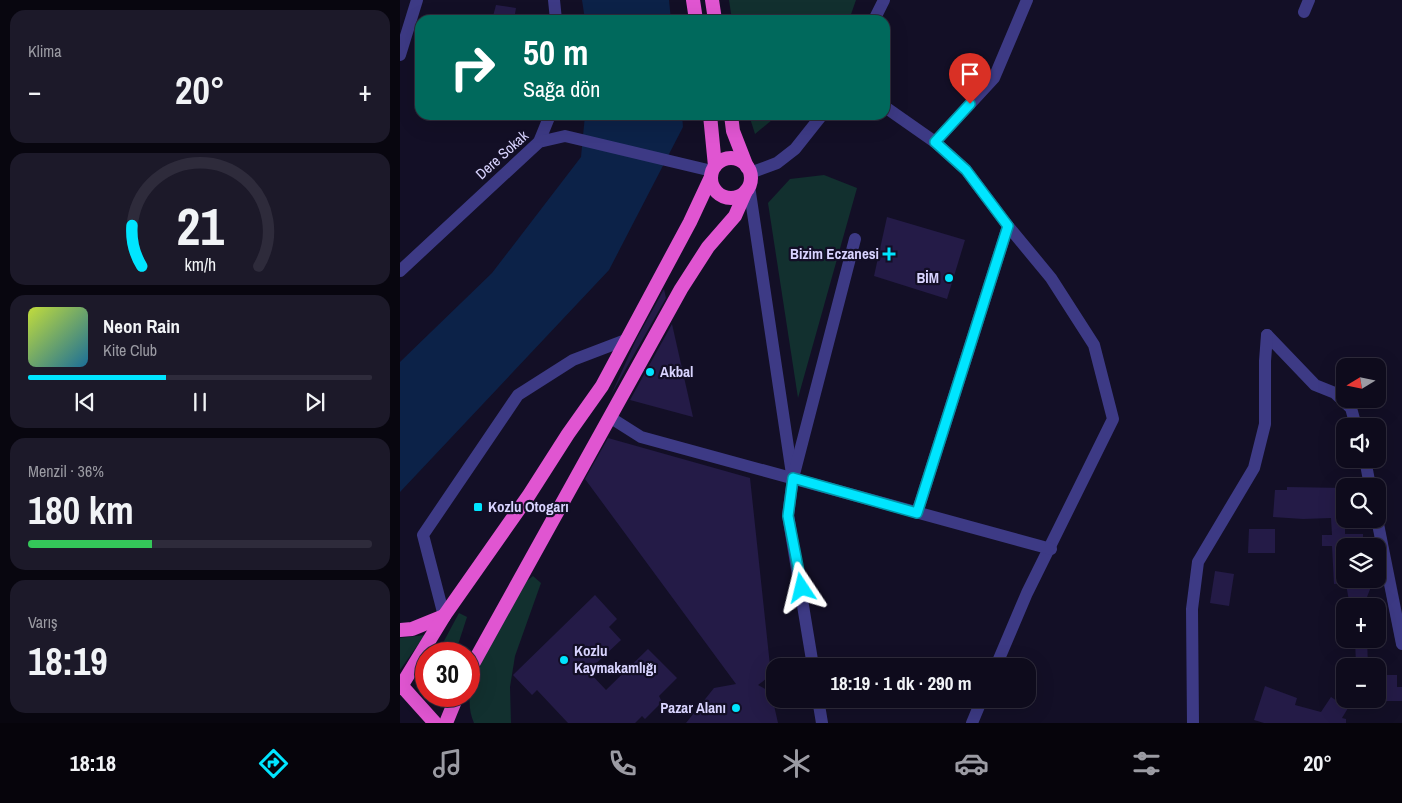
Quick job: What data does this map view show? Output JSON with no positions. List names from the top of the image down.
{
  "streets": {
    "street": ["Dere Sokak"]
  },
  "places": {
    "health": ["Bizim Eczanesi"],
    "other": [
      "BİM",
      "Akbal",
      "Kozlu Kaymakamlığı",
      "Pazar Alanı"
    ],
    "transit": ["Kozlu Otogarı"]
  },
  "north": "left",
  "page": {
    "tile": [
      "Klima",
      ["Menzil · 36%", "180 km"],
      ["Varış", "18:19"]
    ],
    "turn": ["50 m", "Sağa dön"],
    "heat": ["−", "20°", "+"],
    "song": ["Neon Rain", "Kite Club"],
    "map_buttons": ["+", "−"],
    "limit": "30",
    "trip": "18:19 · 1 dk · 290 m",
    "tabs": ["18:18", "20°"],
    "gauge": ["21", "km/h"]
  }
}
